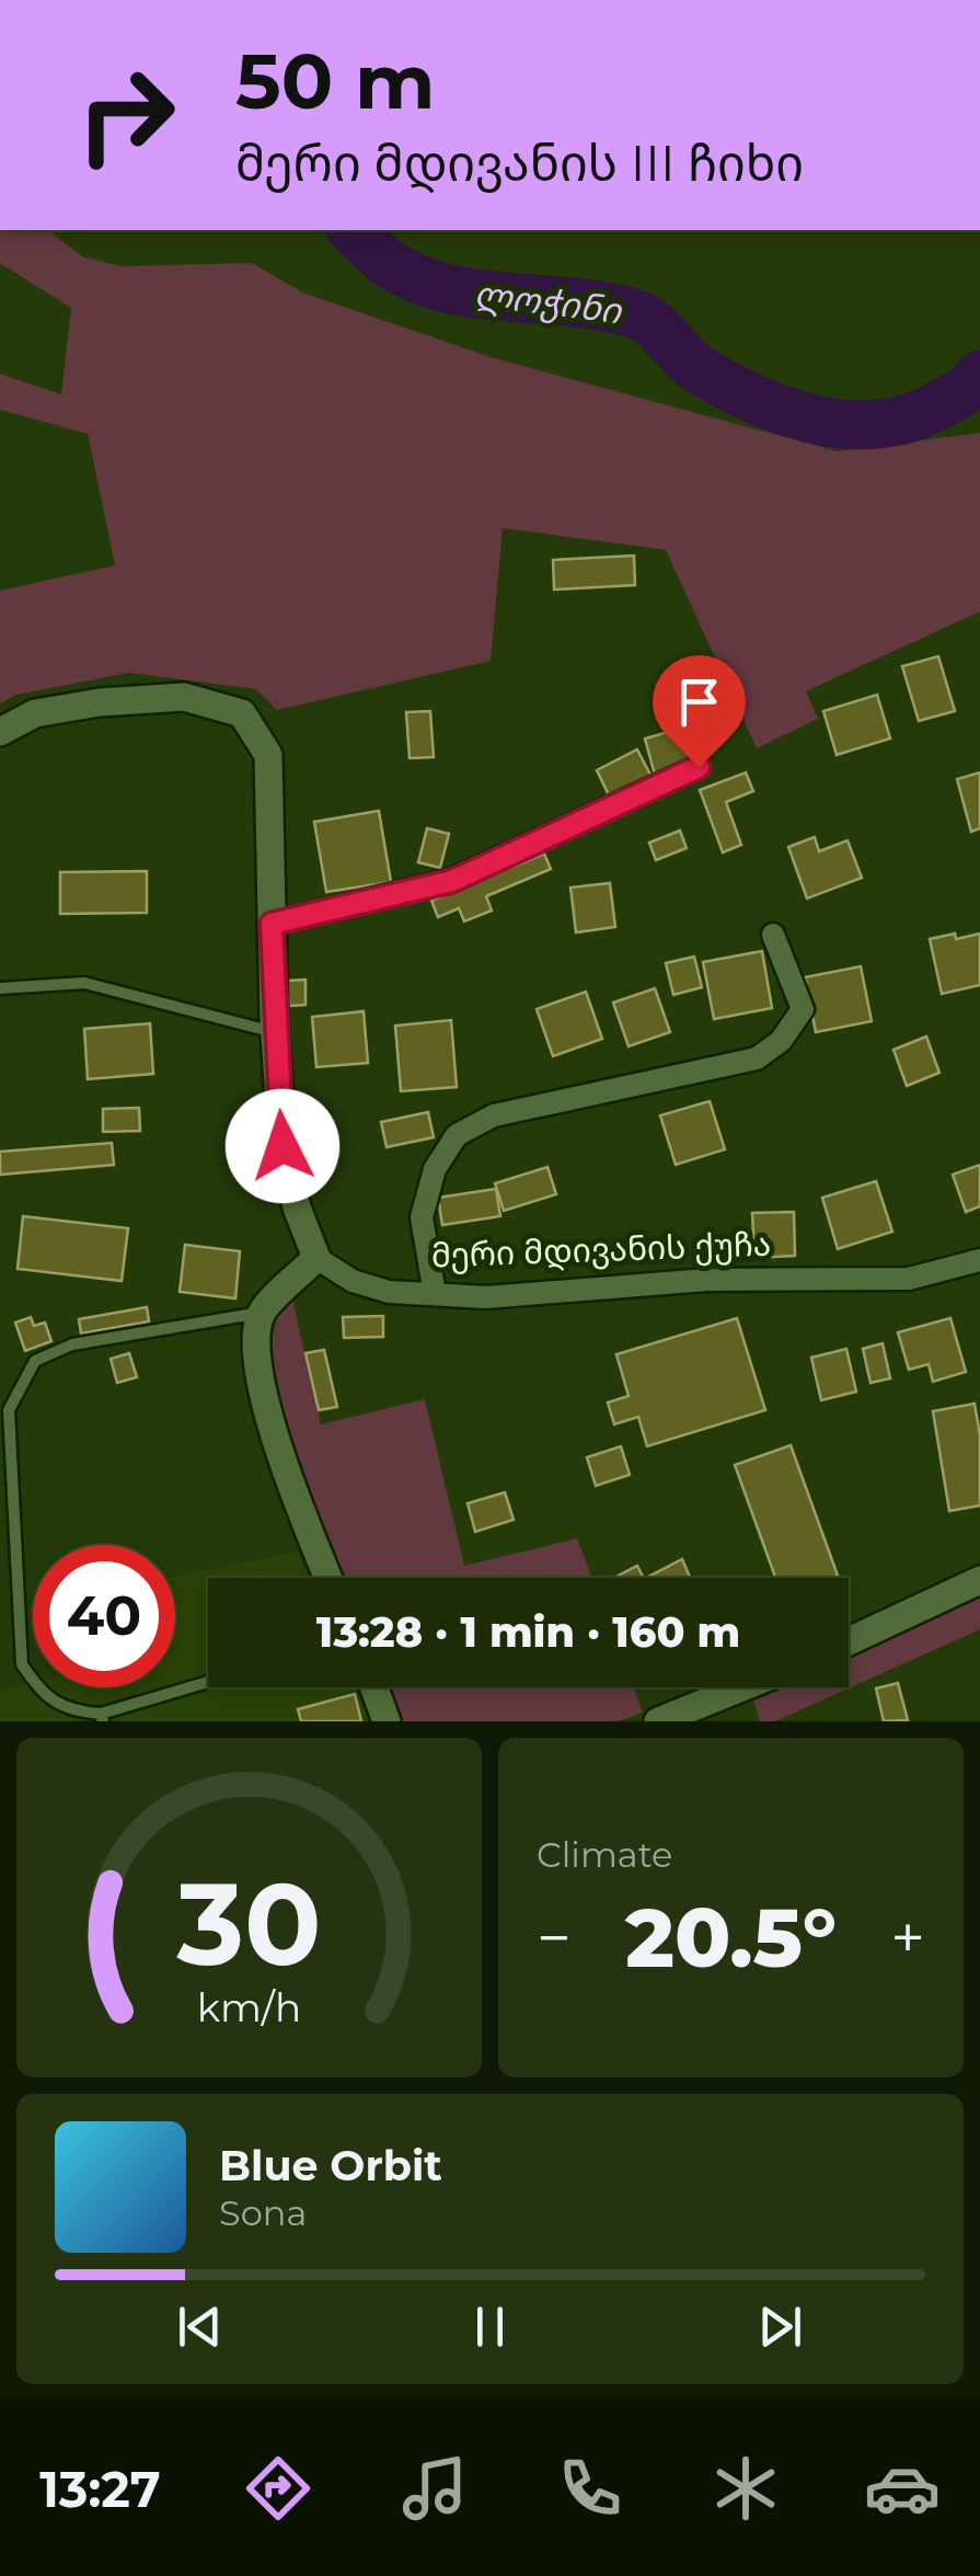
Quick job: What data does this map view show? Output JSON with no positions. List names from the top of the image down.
{
  "streets": {
    "street": ["მერი მდივანის ქუჩა"]
  },
  "water": ["ლოჭინი"],
  "page": {
    "turn": ["50 m", "მერი მდივანის III ჩიხი"],
    "limit": "40",
    "trip": "13:28 · 1 min · 160 m",
    "tile": "Climate",
    "heat": ["−", "20.5°", "+"],
    "song": ["Blue Orbit", "Sona"],
    "tabs": "13:27",
    "gauge": ["30", "km/h"]
  }
}
